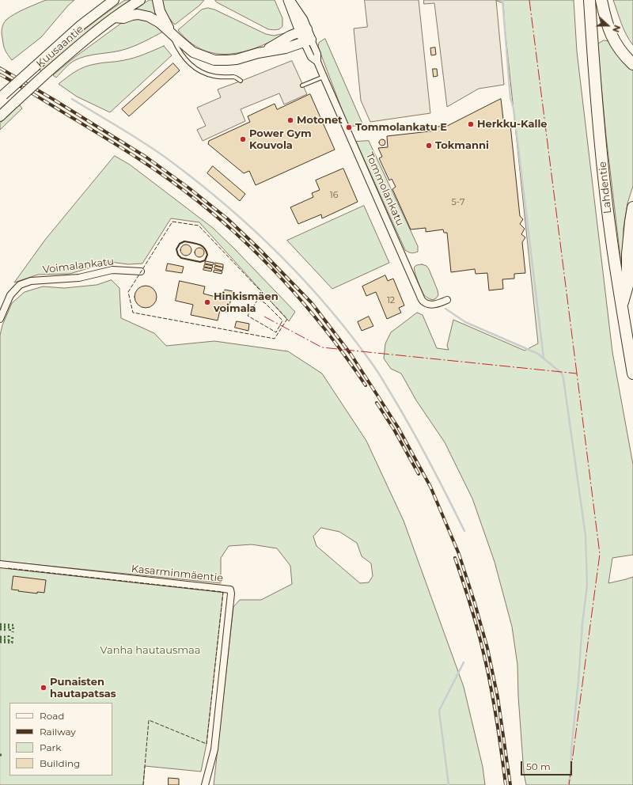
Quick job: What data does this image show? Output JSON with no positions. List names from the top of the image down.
{
  "streets": {
    "highway": ["Lahdentie"],
    "main road": ["Kuusaantie"],
    "street": ["Tommolankatu", "Voimalankatu", "Kasarminmäentie"]
  },
  "parks": ["Vanha hautausmaa"],
  "places": [
    "Motonet",
    "Herkku-Kalle",
    "Tommolankatu E",
    "Power Gym Kouvola",
    "Tokmanni",
    "Hinkismäen voimala",
    "Punaisten hautapatsas"
  ],
  "house_numbers": ["16", "5-7", "12"],
  "legend": [
    "Road",
    "Railway",
    "Park",
    "Building"
  ],
  "scale_bar": "50 m",
  "north": "right"
}
